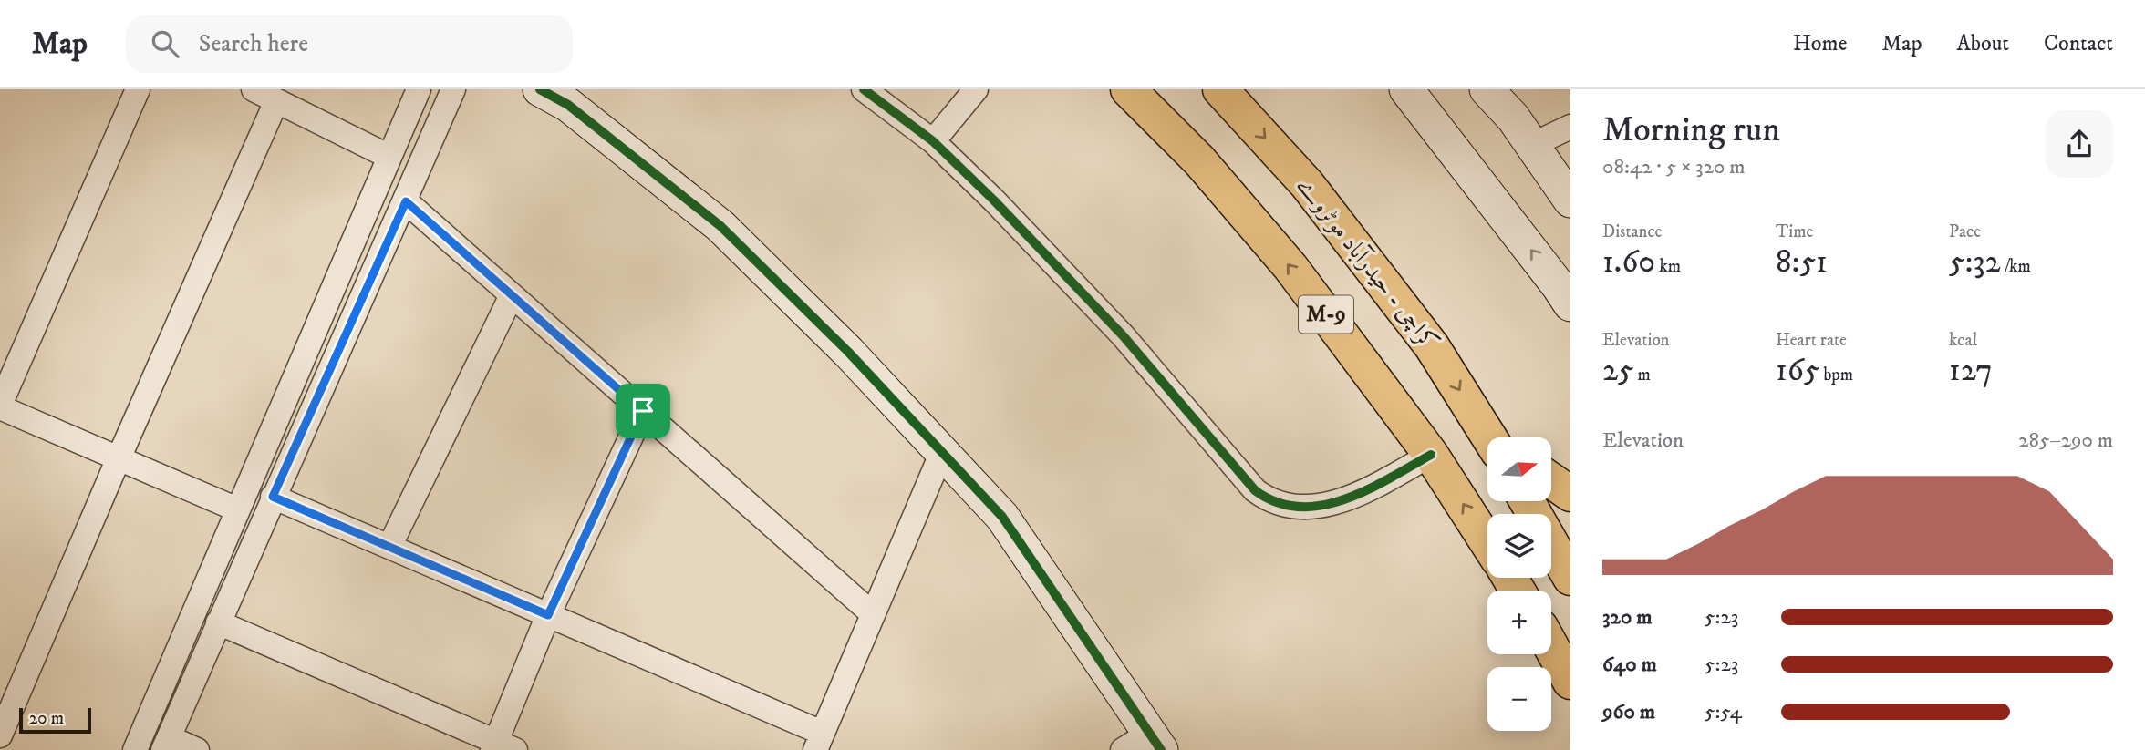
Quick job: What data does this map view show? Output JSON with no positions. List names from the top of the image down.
{
  "streets": {
    "highway": ["کراچی - حیدرآباد موٹروے", "M-9"]
  },
  "scale_bar": "20 m",
  "north": "right",
  "page": {
    "header": "Map",
    "search": "Search here",
    "nav": [
      "Home",
      "Map",
      "About",
      "Contact"
    ],
    "heading": ["Morning run", "08:42 · 5 × 320 m"],
    "stats": [
      ["Distance", "1.60 km"],
      ["Time", "8:51"],
      ["Pace", "5:32 /km"],
      ["Elevation", "25 m"],
      ["Heart rate", "165 bpm"],
      ["kcal", "127"]
    ],
    "chart": ["Elevation", "285–290 m"],
    "map_buttons": ["+", "−"],
    "list": [
      {
        "name": "320 m",
        "note": "5:23"
      },
      {
        "name": "640 m",
        "note": "5:23"
      },
      {
        "name": "960 m",
        "note": "5:54"
      }
    ],
    "scale": "20 m"
  }
}
